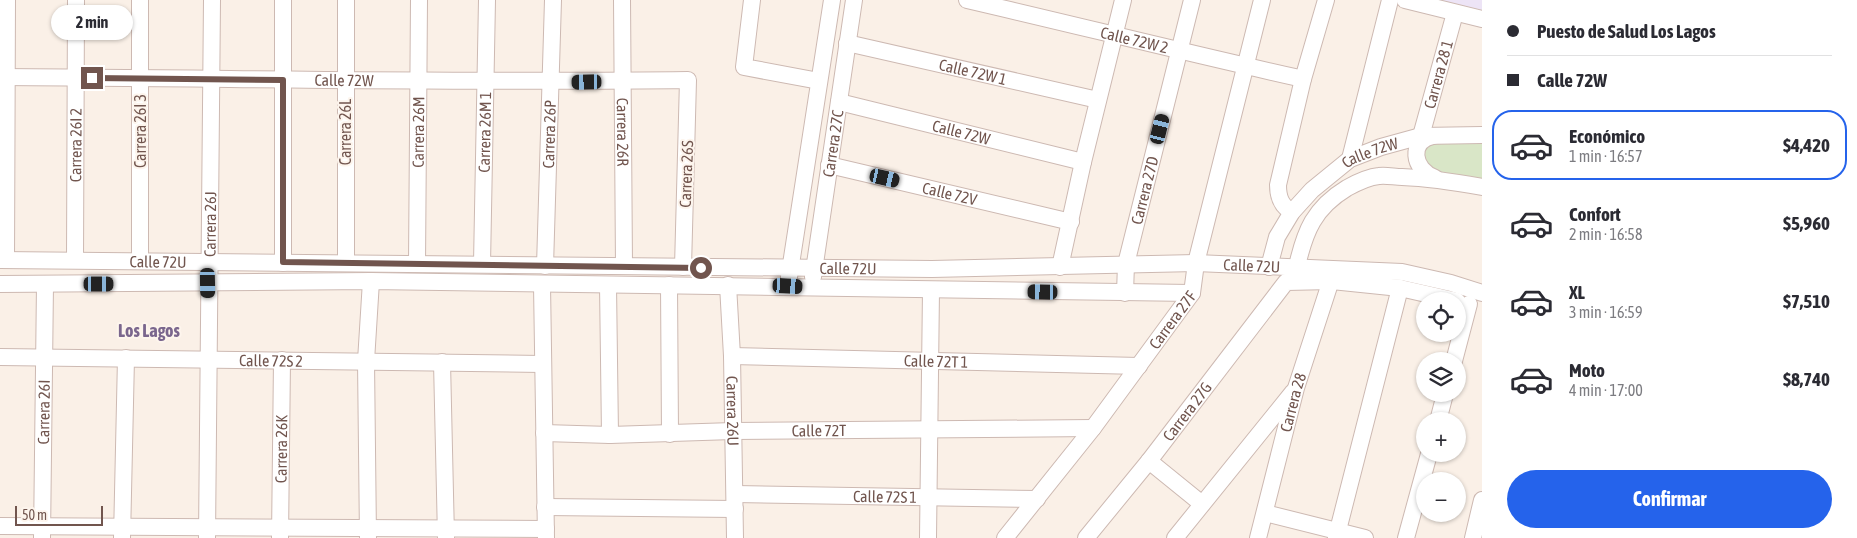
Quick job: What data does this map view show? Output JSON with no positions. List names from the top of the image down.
{
  "streets": {
    "street": [
      "Calle 72W 2",
      "Calle 72W 1",
      "Carrera 28 1",
      "Calle 72W",
      "Carrera 26I 3",
      "Carrera 26L",
      "Carrera 26M",
      "Carrera 26M 1",
      "Carrera 26P",
      "Carrera 26R",
      "Carrera 27C",
      "Carrera 26I 2",
      "Carrera 26S",
      "Carrera 27D",
      "Calle 72V",
      "Carrera 26J",
      "Calle 72U",
      "Carrera 27F",
      "Calle 72S 2",
      "Calle 72T 1",
      "Carrera 28",
      "Carrera 26I",
      "Carrera 27G",
      "Carrera 26U",
      "Calle 72T",
      "Carrera 26K",
      "Calle 72S 1"
    ]
  },
  "crossings": [
    ["Calle 72W 2", "Carrera 27D"],
    ["Calle 72W 2", "Carrera 27F"],
    ["Calle 72W 1", "Carrera 27C"],
    ["Carrera 28 1", "Calle 72W"],
    ["Calle 72W", "Carrera 26I 3"],
    ["Calle 72W", "Carrera 26L"],
    ["Calle 72W", "Carrera 26M"],
    ["Calle 72W", "Carrera 26M 1"],
    ["Calle 72W", "Carrera 26P"],
    ["Calle 72W", "Carrera 26R"],
    ["Calle 72W", "Carrera 27C"],
    ["Calle 72W", "Carrera 26I 2"],
    ["Calle 72W", "Carrera 26S"],
    ["Calle 72W", "Carrera 26J"],
    ["Calle 72W", "Calle 72U"],
    ["Carrera 26I 3", "Calle 72U"],
    ["Carrera 26L", "Calle 72U"],
    ["Carrera 26M", "Calle 72U"],
    ["Carrera 26M 1", "Calle 72U"],
    ["Carrera 26P", "Calle 72U"],
    ["Carrera 26R", "Calle 72U"],
    ["Carrera 27C", "Calle 72V"],
    ["Carrera 27C", "Calle 72U"],
    ["Carrera 26I 2", "Calle 72U"],
    ["Carrera 26S", "Calle 72U"],
    ["Carrera 27D", "Calle 72U"],
    ["Carrera 26J", "Calle 72U"],
    ["Carrera 26J", "Calle 72S 2"],
    ["Calle 72U", "Carrera 27F"],
    ["Calle 72U", "Carrera 28"],
    ["Calle 72U", "Carrera 26I"],
    ["Calle 72U", "Carrera 27G"],
    ["Calle 72U", "Carrera 26U"],
    ["Carrera 27F", "Calle 72T 1"],
    ["Carrera 27F", "Calle 72T"],
    ["Carrera 27F", "Calle 72S 1"],
    ["Calle 72S 2", "Carrera 26I"],
    ["Calle 72S 2", "Carrera 26K"],
    ["Calle 72T 1", "Carrera 26U"],
    ["Carrera 28", "Carrera 27G"],
    ["Carrera 26U", "Calle 72T"],
    ["Carrera 26U", "Calle 72S 1"]
  ],
  "districts": ["Los Lagos"],
  "scale_bar": "50 m",
  "page": {
    "banner": ["Puesto de Salud Los Lagos", "Calle 72W"],
    "bubble": "2 min",
    "list": [
      {
        "name": "Económico",
        "note": "1 min · 16:57",
        "value": "$4,420"
      },
      {
        "name": "Confort",
        "note": "2 min · 16:58",
        "value": "$5,960"
      },
      {
        "name": "XL",
        "note": "3 min · 16:59",
        "value": "$7,510"
      },
      {
        "name": "Moto",
        "note": "4 min · 17:00",
        "value": "$8,740"
      }
    ],
    "map_buttons": ["+", "−"],
    "buttons": "Confirmar",
    "scale": "50 m"
  }
}
